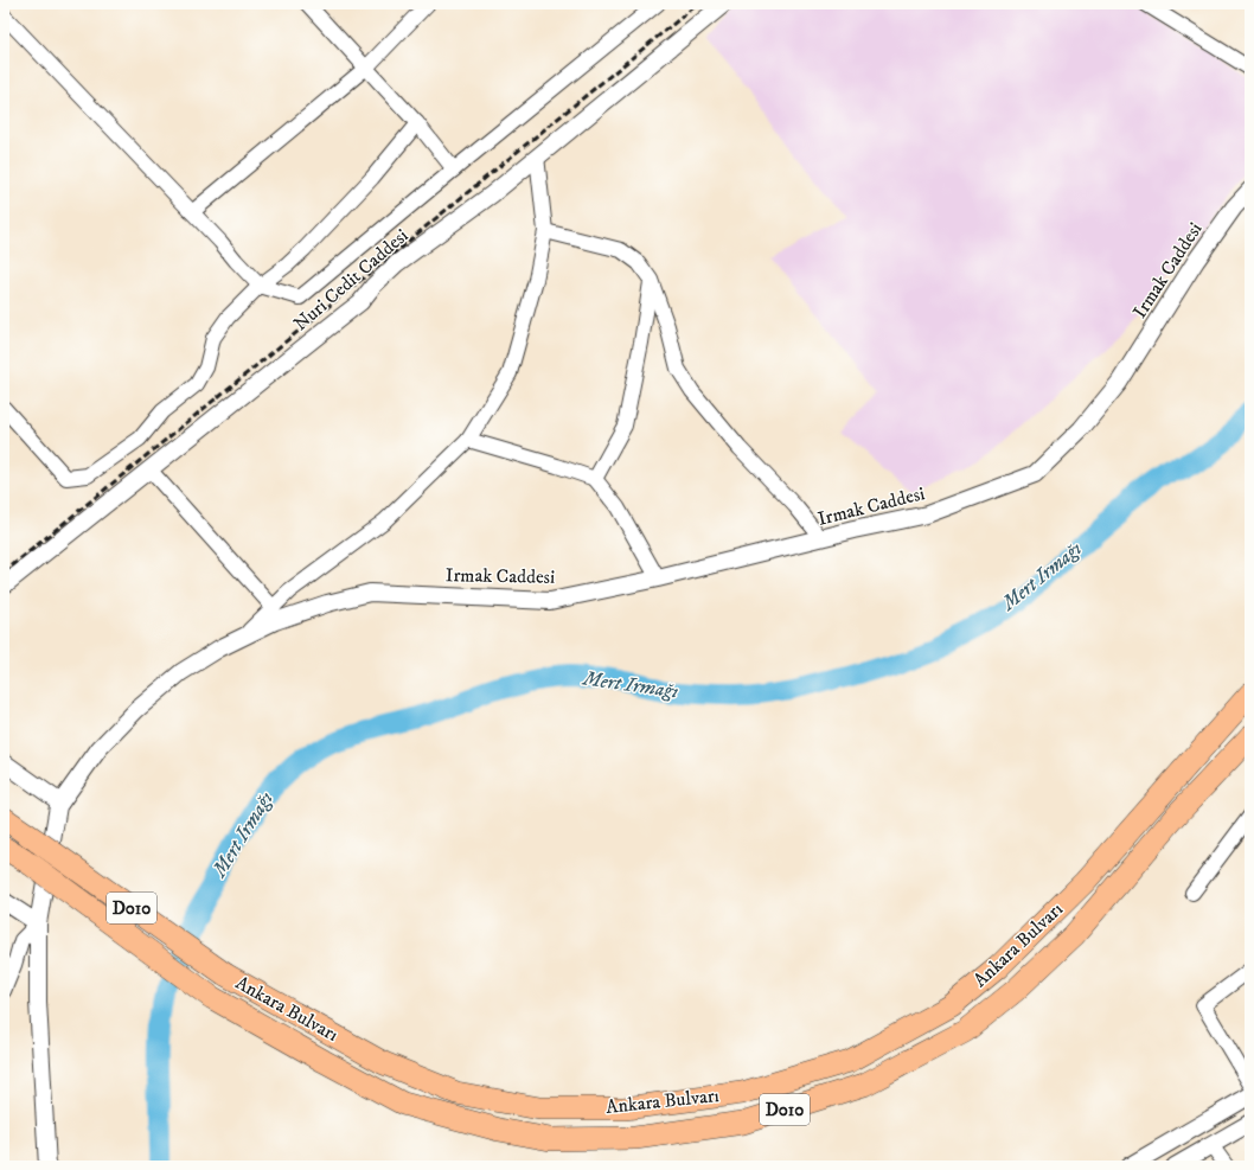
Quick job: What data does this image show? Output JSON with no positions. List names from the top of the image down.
{
  "streets": {
    "highway": ["D010", "Ankara Bulvarı"],
    "street": ["Irmak Caddesi", "Nuri Cedit Caddesi"]
  },
  "water": ["Mert Irmağı"]
}
